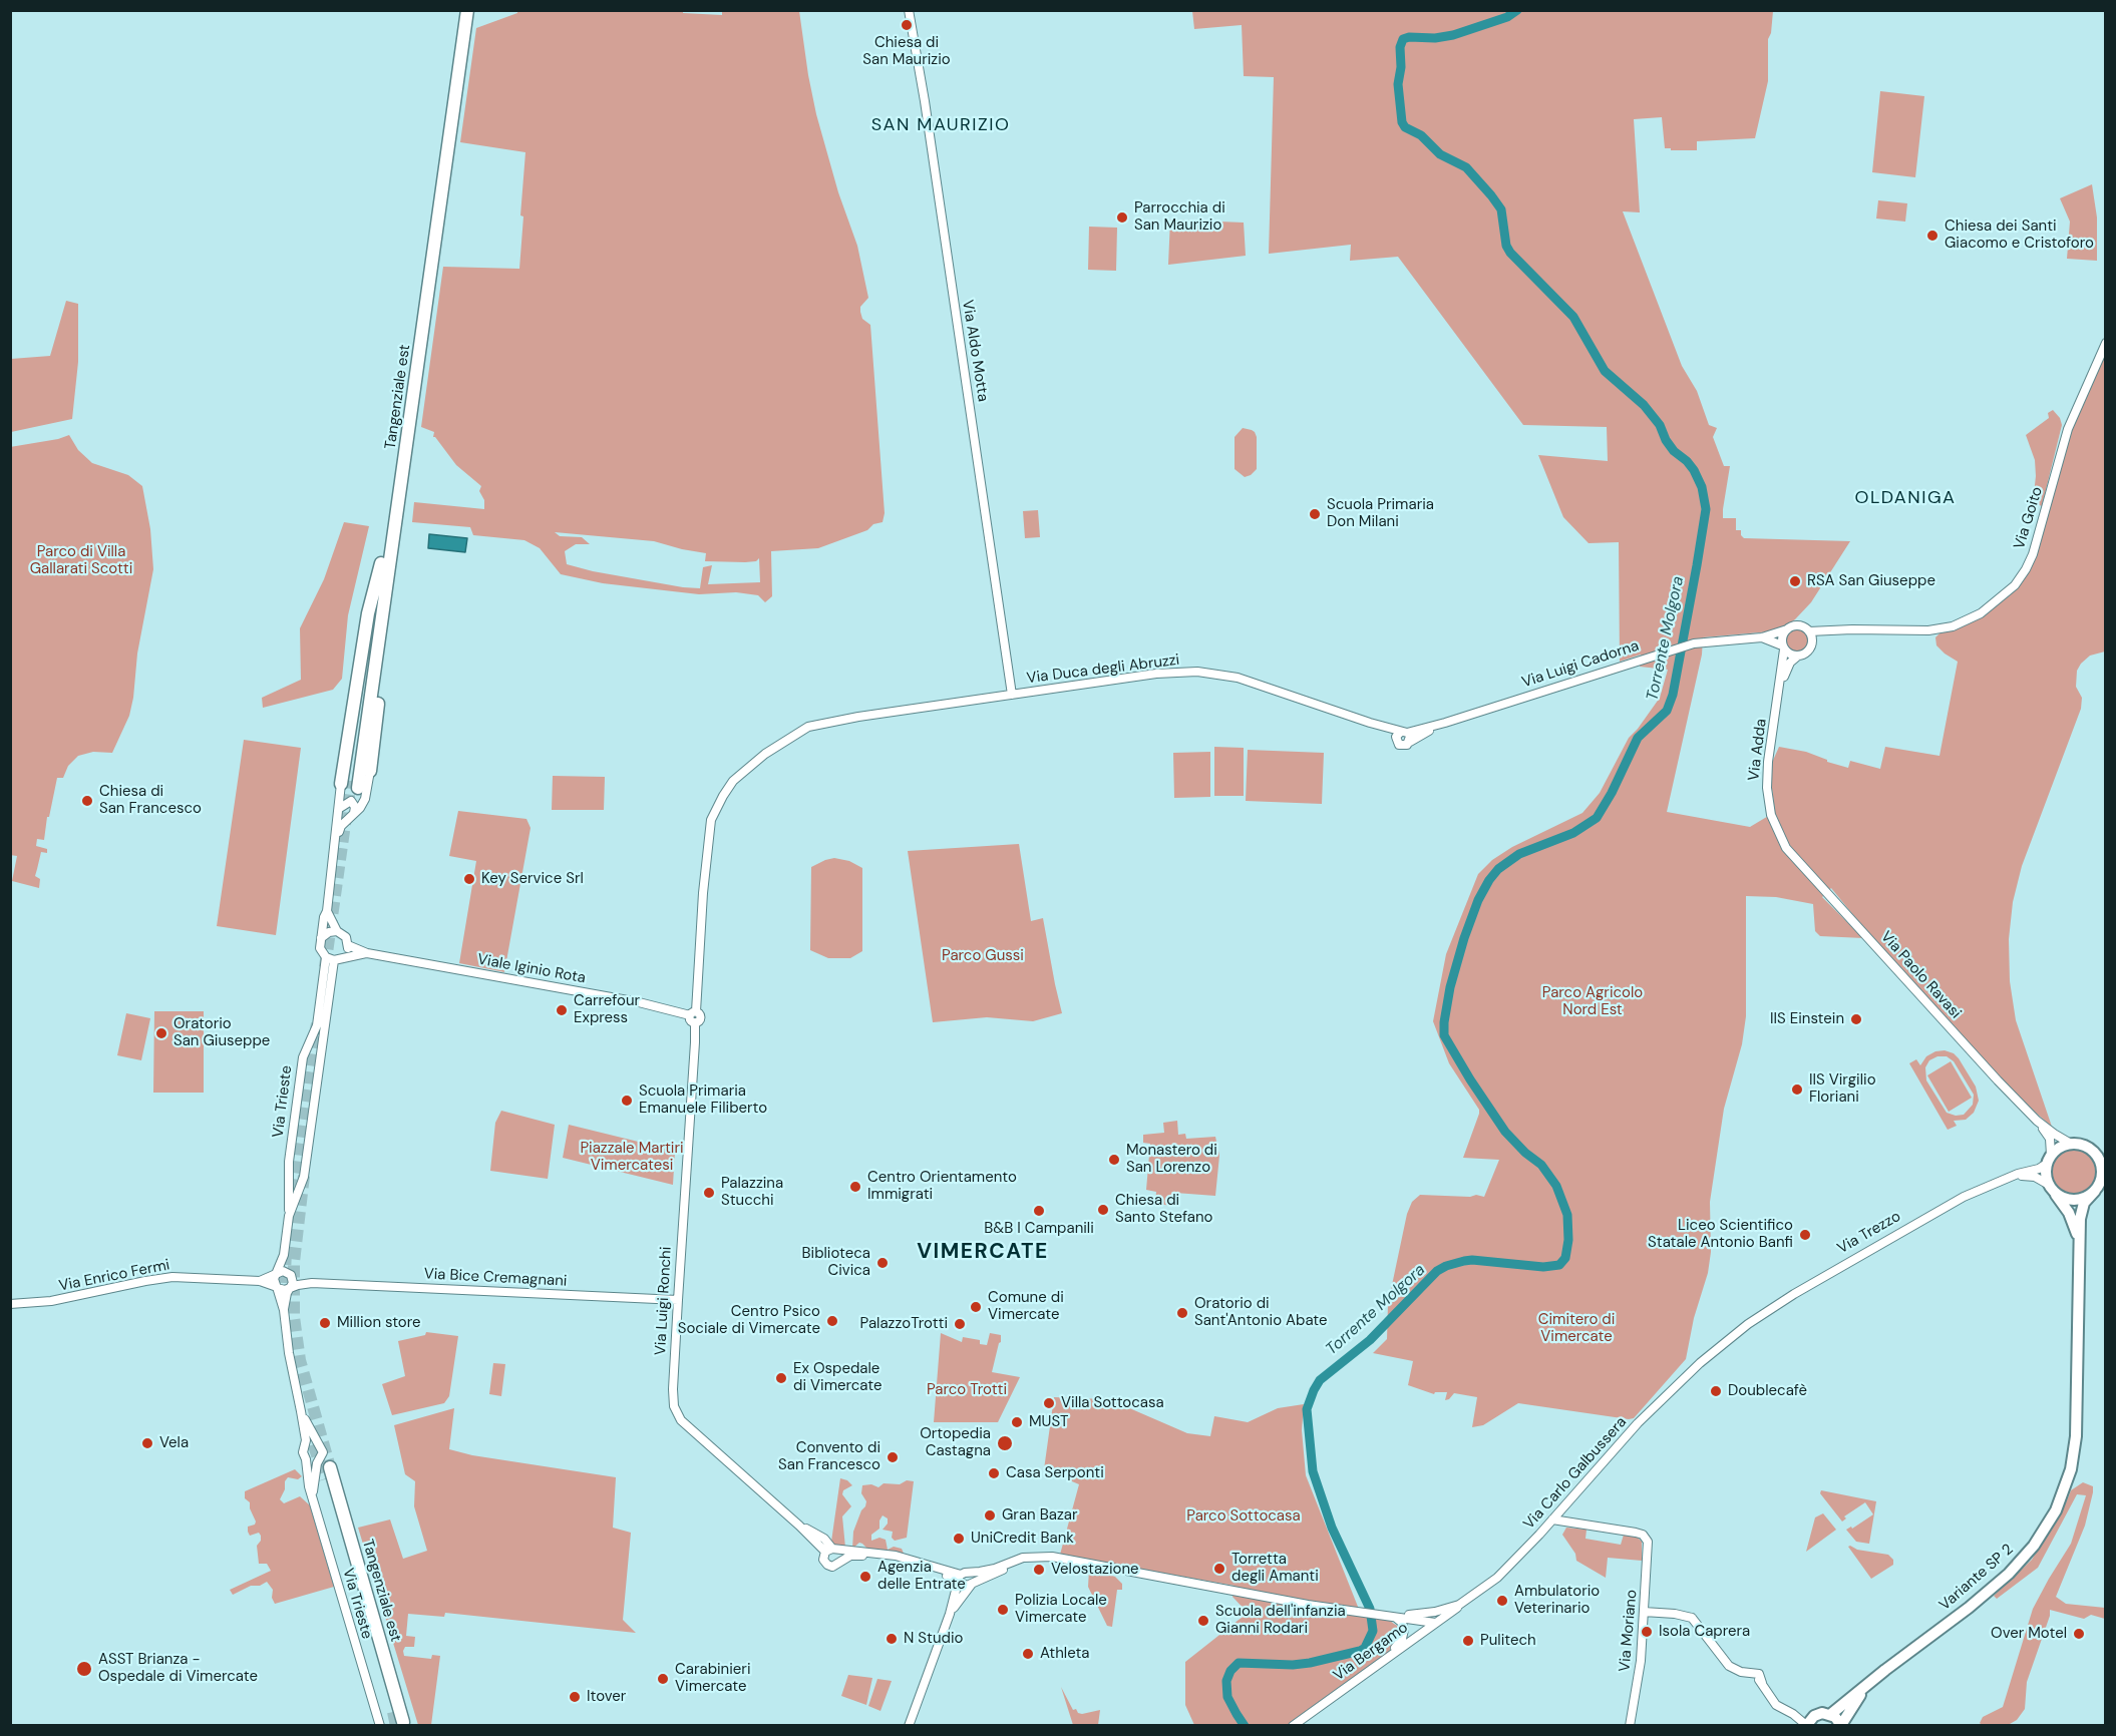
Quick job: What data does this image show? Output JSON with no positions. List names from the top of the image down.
{
  "streets": {
    "highway": ["Tangenziale est"],
    "main road": ["Variante SP 2"],
    "street": [
      "Via Aldo Motta",
      "Via Goito",
      "Via Luigi Cadorna",
      "Via Duca degli Abruzzi",
      "Via Adda",
      "Viale Iginio Rota",
      "Via Paolo Ravasi",
      "Via Trieste",
      "Via Trezzo",
      "Via Enrico Fermi",
      "Via Bice Cremagnani",
      "Via Luigi Ronchi",
      "Via Carlo Galbussera",
      "Via Moriano",
      "Via Bergamo"
    ]
  },
  "crossings": [
    ["Via Aldo Motta", "Via Duca degli Abruzzi"],
    ["Via Goito", "Via Luigi Cadorna"],
    ["Via Goito", "Via Adda"],
    ["Via Luigi Cadorna", "Via Duca degli Abruzzi"],
    ["Via Luigi Cadorna", "Via Adda"],
    ["Via Duca degli Abruzzi", "Viale Iginio Rota"],
    ["Via Duca degli Abruzzi", "Via Luigi Ronchi"],
    ["Via Adda", "Via Paolo Ravasi"],
    ["Viale Iginio Rota", "Via Trieste"],
    ["Viale Iginio Rota", "Via Luigi Ronchi"],
    ["Via Paolo Ravasi", "Via Trezzo"],
    ["Via Paolo Ravasi", "Variante SP 2"],
    ["Via Trieste", "Via Enrico Fermi"],
    ["Via Trieste", "Via Bice Cremagnani"],
    ["Via Trezzo", "Via Carlo Galbussera"],
    ["Via Trezzo", "Variante SP 2"],
    ["Via Enrico Fermi", "Via Bice Cremagnani"],
    ["Via Bice Cremagnani", "Via Luigi Ronchi"],
    ["Via Carlo Galbussera", "Via Moriano"],
    ["Via Carlo Galbussera", "Via Bergamo"]
  ],
  "districts": ["SAN MAURIZIO", "OLDANIGA", "VIMERCATE"],
  "water": ["Torrente Molgora"],
  "parks": [
    "Parco di Villa Gallarati Scotti",
    "Parco Gussi",
    "Parco Agricolo Nord Est",
    "Piazzale Martiri Vimercatesi",
    "Cimitero di Vimercate",
    "Parco Trotti",
    "Parco Sottocasa"
  ],
  "places": [
    "Chiesa di San Maurizio",
    "Parrocchia di San Maurizio",
    "Chiesa dei Santi Giacomo e Cristoforo",
    "Scuola Primaria Don Milani",
    "RSA San Giuseppe",
    "Chiesa di San Francesco",
    "Key Service Srl",
    "Carrefour Express",
    "IIS Einstein",
    "Oratorio San Giuseppe",
    "IIS Virgilio Floriani",
    "Scuola Primaria Emanuele Filiberto",
    "Monastero di San Lorenzo",
    "Centro Orientamento Immigrati",
    "Palazzina Stucchi",
    "Chiesa di Santo Stefano",
    "B&B I Campanili",
    "Liceo Scientifico Statale Antonio Banfi",
    "Biblioteca Civica",
    "Comune di Vimercate",
    "Oratorio di Sant'Antonio Abate",
    "Centro Psico Sociale di Vimercate",
    "Million store",
    "PalazzoTrotti",
    "Ex Ospedale di Vimercate",
    "Doublecafè",
    "Villa Sottocasa",
    "MUST",
    "Vela",
    "Ortopedia Castagna",
    "Convento di San Francesco",
    "Casa Serponti",
    "Gran Bazar",
    "UniCredit Bank",
    "Torretta degli Amanti",
    "Velostazione",
    "Agenzia delle Entrate",
    "Ambulatorio Veterinario",
    "Polizia Locale Vimercate",
    "Scuola dell'infanzia Gianni Rodari",
    "Isola Caprera",
    "Over Motel",
    "N Studio",
    "Pulitech",
    "Athleta",
    "ASST Brianza - Ospedale di Vimercate",
    "Carabinieri Vimercate",
    "Itover"
  ]
}
